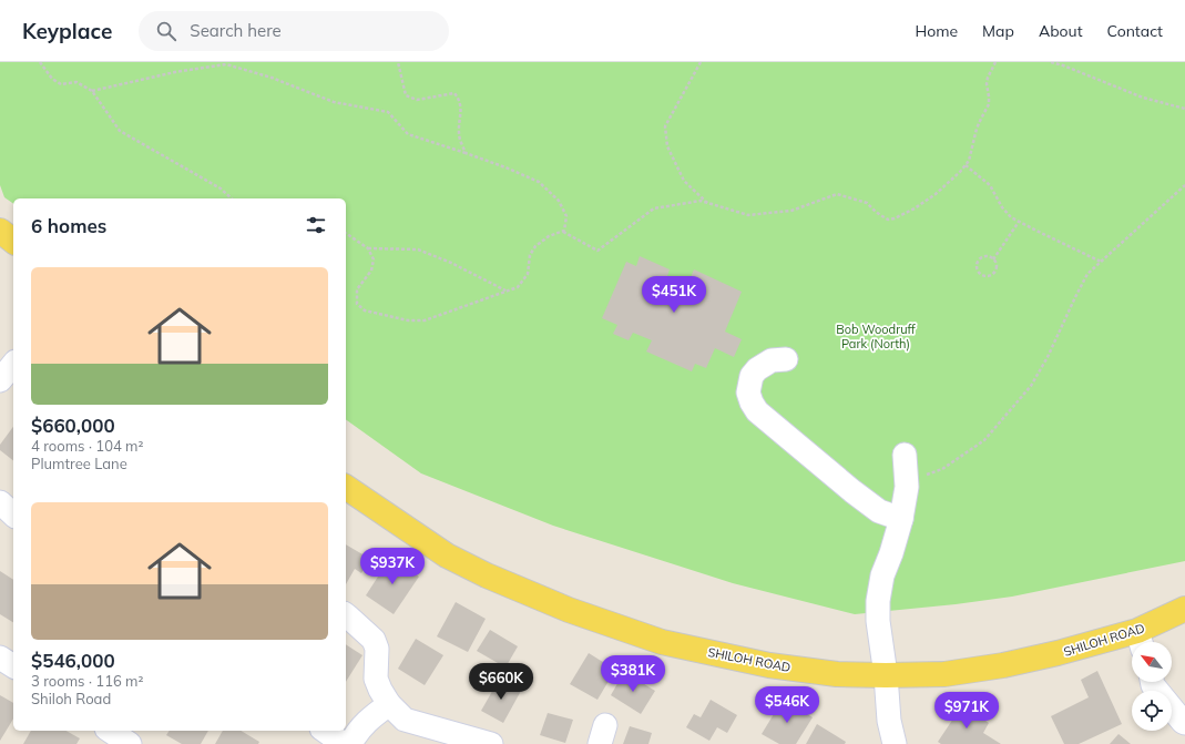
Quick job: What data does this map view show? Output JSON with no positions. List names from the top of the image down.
{
  "streets": {
    "main road": ["SHILOH ROAD"]
  },
  "parks": ["Bob Woodruff Park (North)"],
  "north": "top left",
  "page": {
    "header": "Keyplace",
    "search": "Search here",
    "nav": [
      "Home",
      "Map",
      "About",
      "Contact"
    ],
    "heading": "6 homes",
    "list": [
      {
        "name": "$660,000",
        "note": "4 rooms · 104 m² · Plumtree Lane"
      },
      {
        "name": "$546,000",
        "note": "3 rooms · 116 m² · Shiloh Road"
      }
    ],
    "price": [
      "$451K",
      "$937K",
      "$381K",
      "$660K",
      "$546K",
      "$971K"
    ]
  }
}
